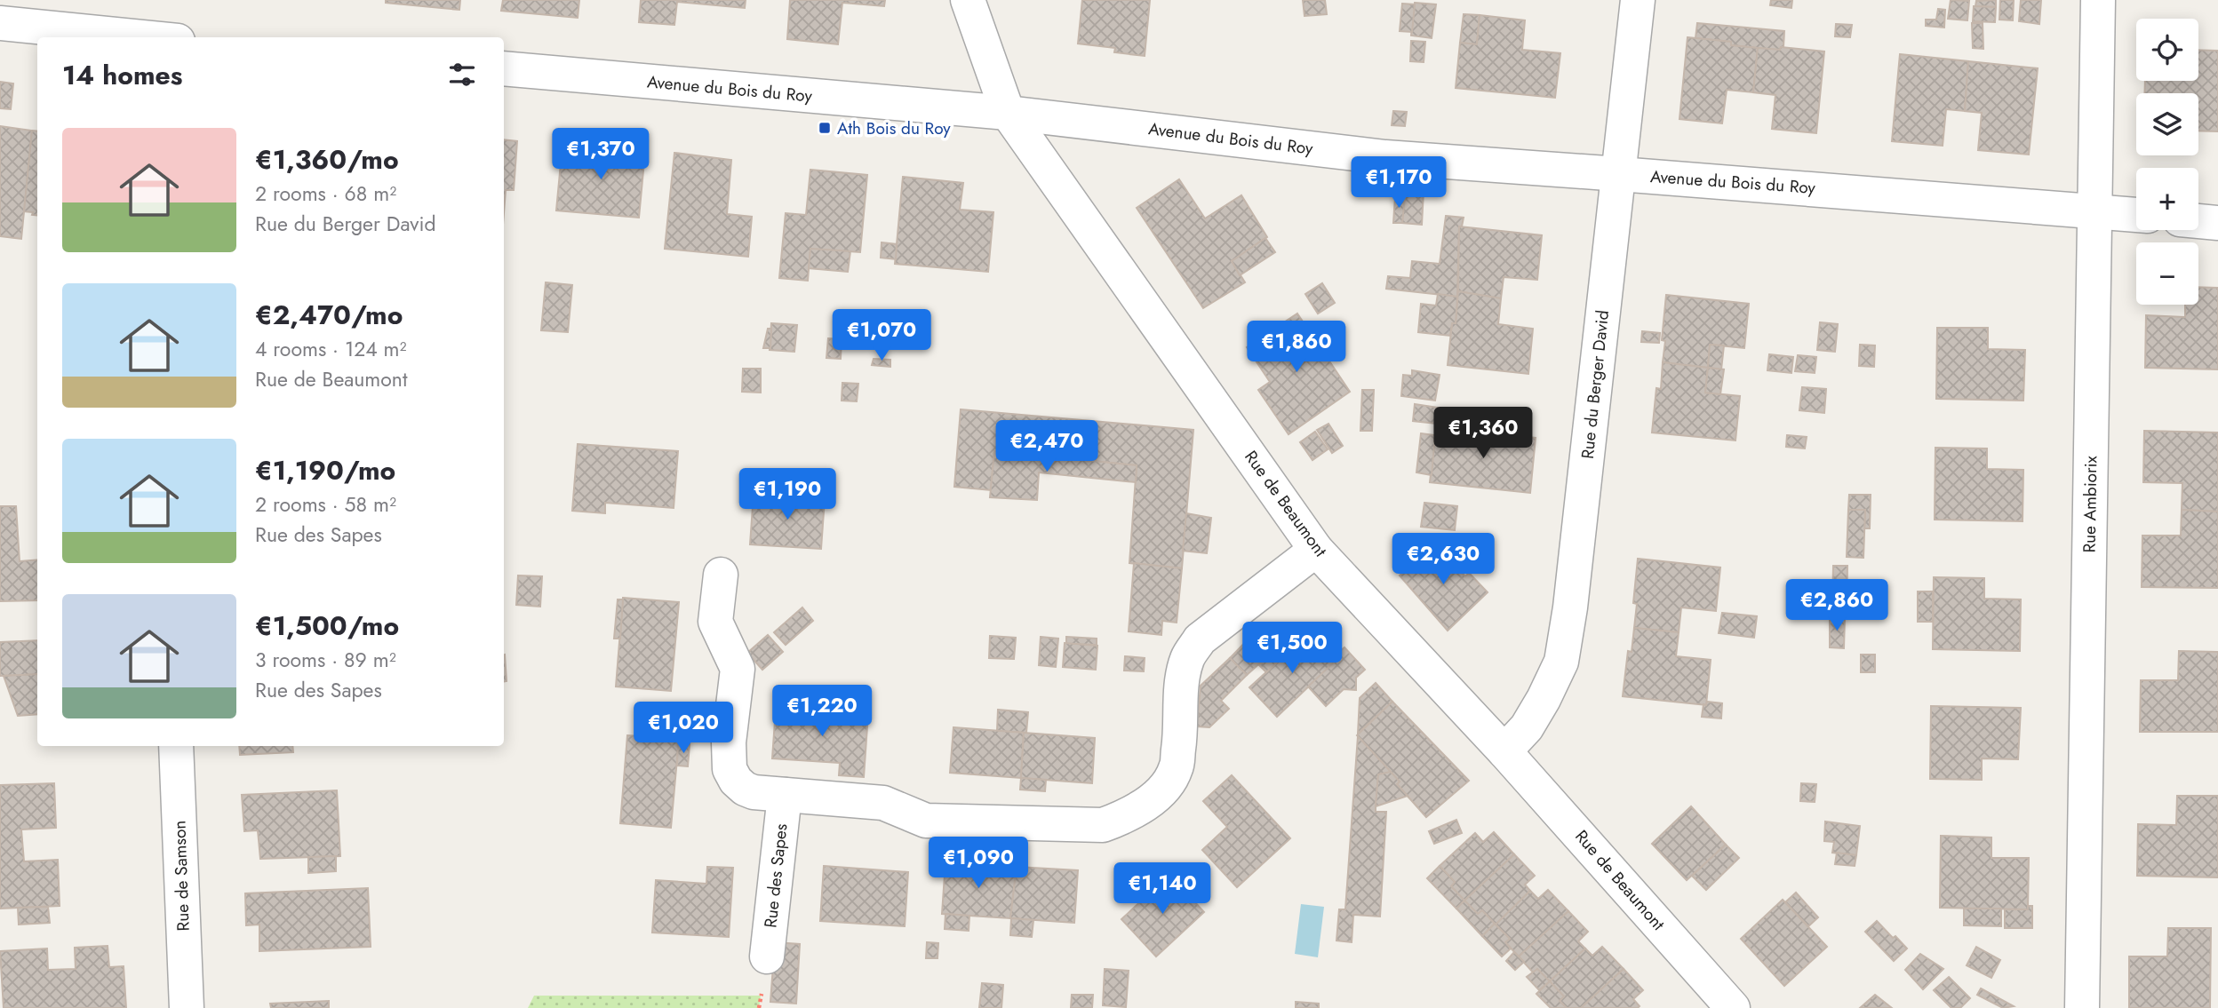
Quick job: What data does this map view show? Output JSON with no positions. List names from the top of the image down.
{
  "streets": {
    "street": [
      "Avenue du Bois du Roy",
      "Rue du Berger David",
      "Rue de Beaumont",
      "Rue Ambiorix",
      "Rue de Samson",
      "Rue des Sapes"
    ]
  },
  "crossings": [
    ["Avenue du Bois du Roy", "Rue du Berger David"],
    ["Avenue du Bois du Roy", "Rue de Beaumont"],
    ["Avenue du Bois du Roy", "Rue Ambiorix"],
    ["Rue du Berger David", "Rue de Beaumont"]
  ],
  "places": {
    "transit": ["Ath Bois du Roy"]
  },
  "page": {
    "map_buttons": ["+", "−"],
    "heading": "14 homes",
    "list": [
      {
        "name": "€1,360/mo",
        "note": "2 rooms · 68 m² · Rue du Berger David"
      },
      {
        "name": "€2,470/mo",
        "note": "4 rooms · 124 m² · Rue de Beaumont"
      },
      {
        "name": "€1,190/mo",
        "note": "2 rooms · 58 m² · Rue des Sapes"
      },
      {
        "name": "€1,500/mo",
        "note": "3 rooms · 89 m² · Rue des Sapes"
      }
    ],
    "price": [
      "€1,370",
      "€1,170",
      "€1,070",
      "€1,860",
      "€1,360",
      "€2,470",
      "€1,190",
      "€2,630",
      "€2,860",
      "€1,500",
      "€1,220",
      "€1,020",
      "€1,090",
      "€1,140"
    ]
  }
}
